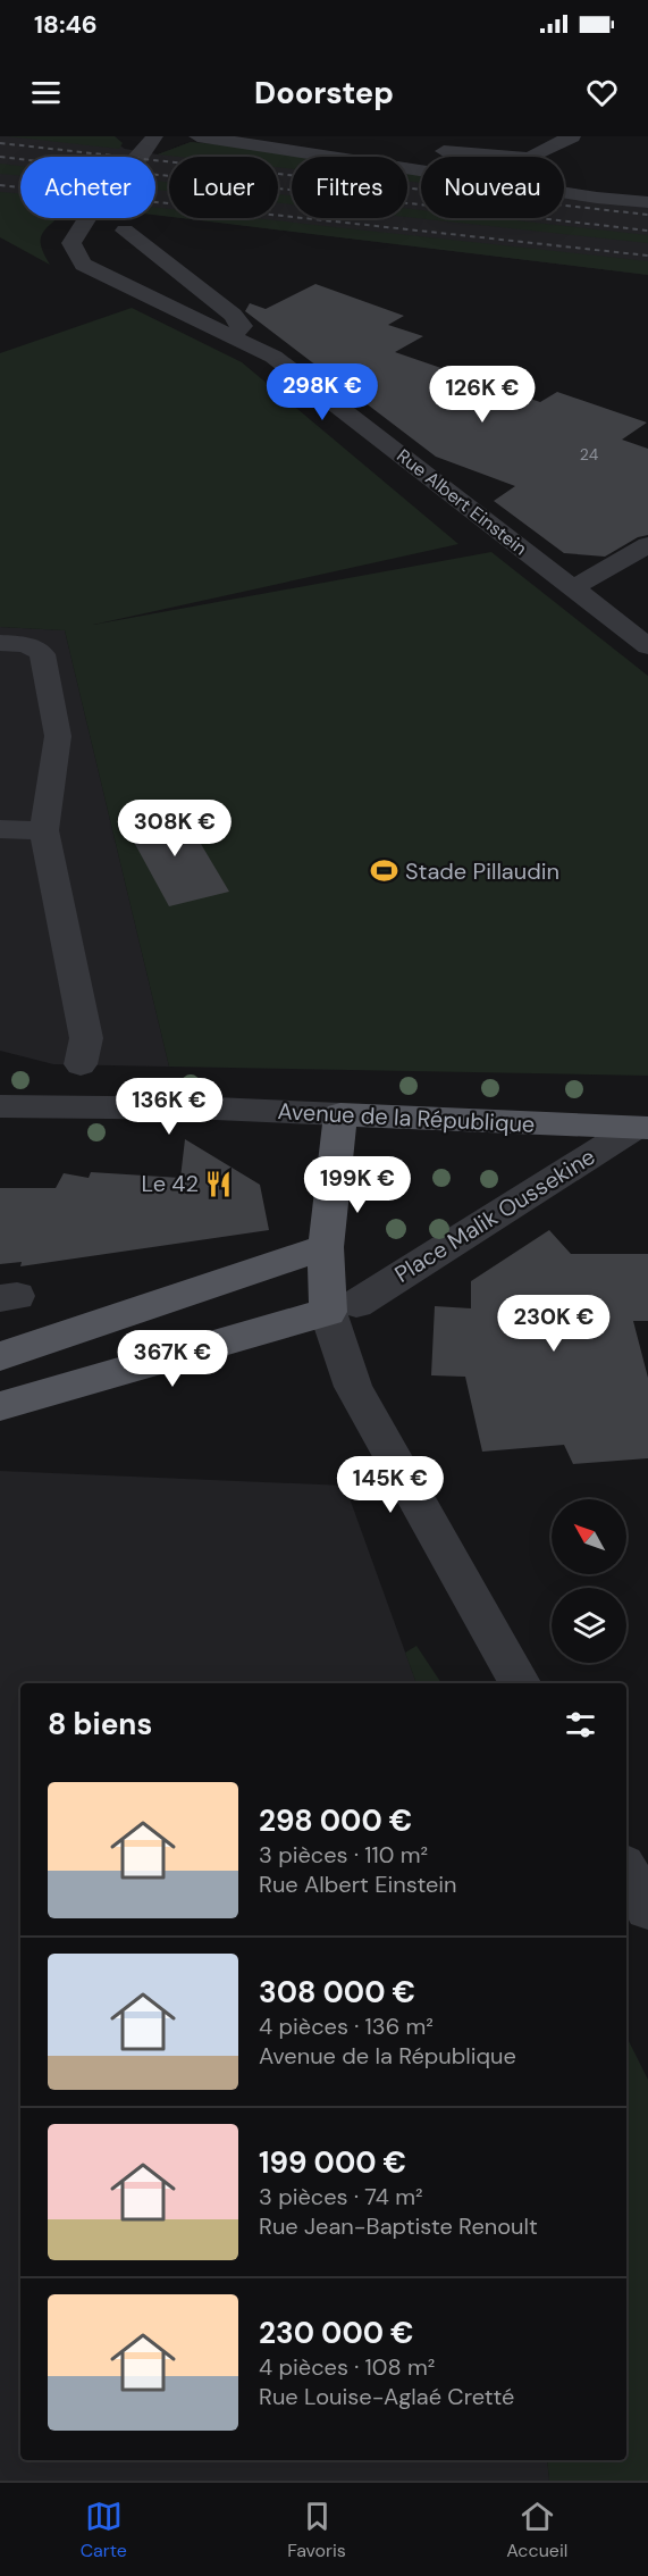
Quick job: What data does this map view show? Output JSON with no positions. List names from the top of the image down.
{
  "streets": {
    "main road": ["Avenue de la République"],
    "street": ["Rue Albert Einstein", "Place Malik Oussekine"]
  },
  "crossings": [
    ["Avenue de la République", "Place Malik Oussekine"]
  ],
  "places": {
    "sports": ["Stade Pillaudin"],
    "restaurant": ["Le 42"]
  },
  "house_numbers": ["24"],
  "north": "top left",
  "page": {
    "status": "18:46",
    "header": "Doorstep",
    "chip": [
      "Acheter",
      "Louer",
      "Filtres",
      "Nouveau"
    ],
    "price": [
      "298K €",
      "126K €",
      "308K €",
      "136K €",
      "199K €",
      "230K €",
      "367K €",
      "145K €"
    ],
    "heading": "8 biens",
    "list": [
      {
        "name": "298 000 €",
        "note": "3 pièces · 110 m² · Rue Albert Einstein"
      },
      {
        "name": "308 000 €",
        "note": "4 pièces · 136 m² · Avenue de la République"
      },
      {
        "name": "199 000 €",
        "note": "3 pièces · 74 m² · Rue Jean-Baptiste Renoult"
      },
      {
        "name": "230 000 €",
        "note": "4 pièces · 108 m² · Rue Louise-Aglaé Cretté"
      }
    ],
    "tabs": ["Carte", "Favoris", "Accueil"]
  }
}
